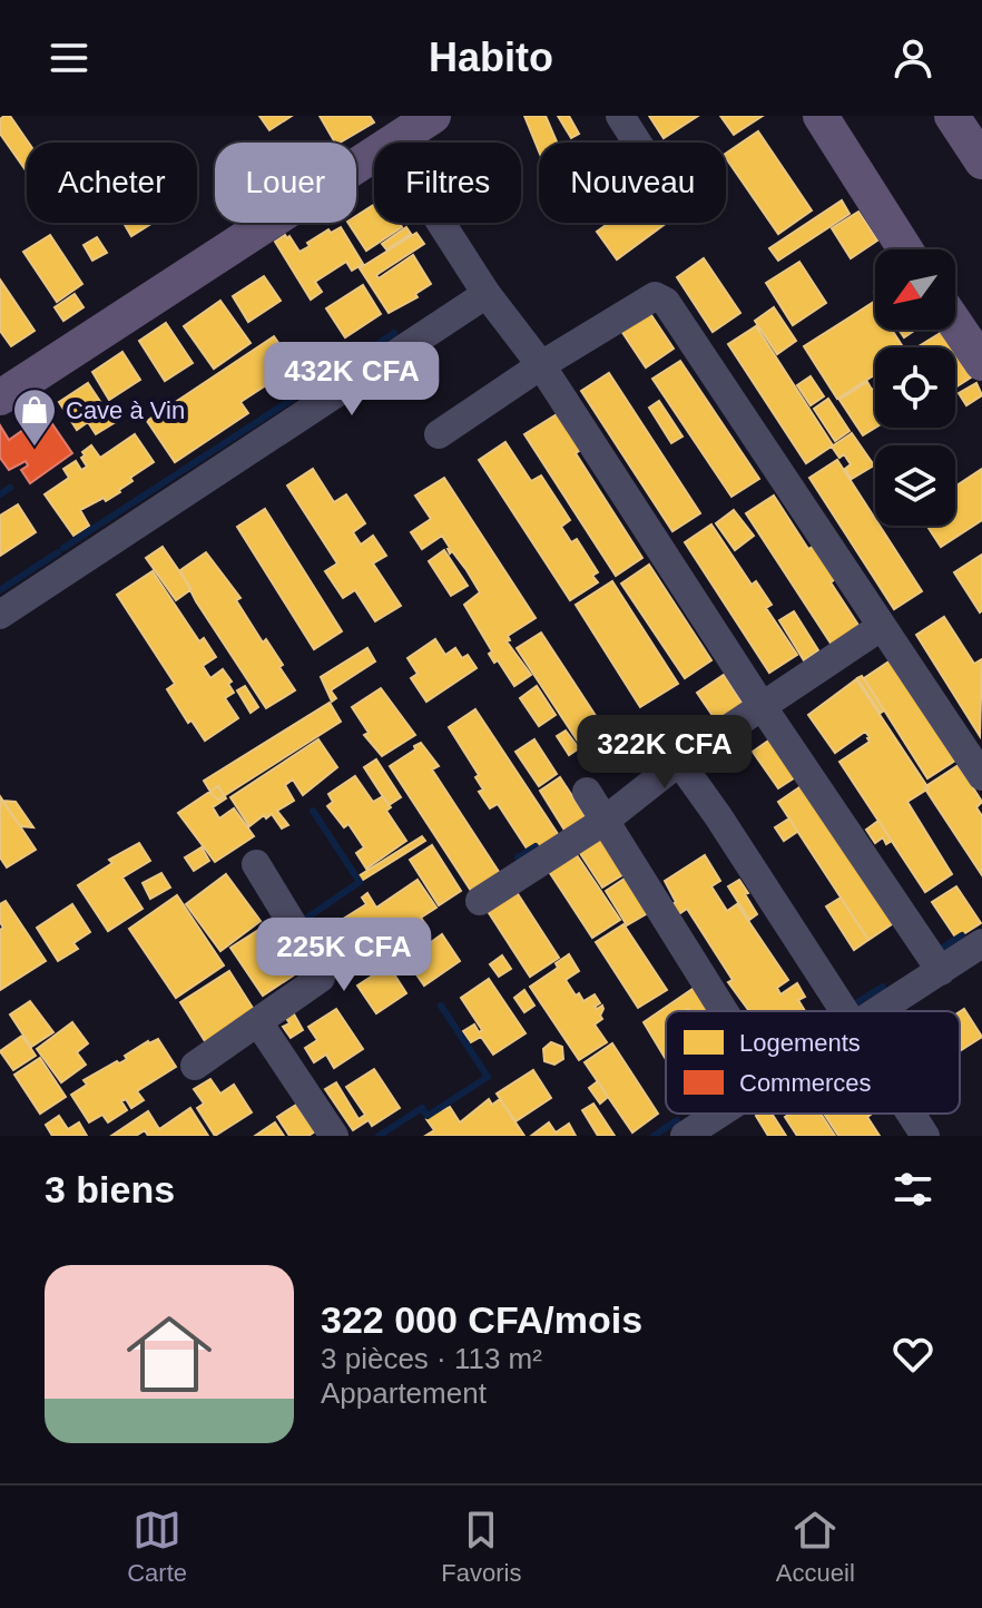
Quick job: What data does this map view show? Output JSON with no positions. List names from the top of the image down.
{
  "places": {
    "shop": ["Cave à Vin"]
  },
  "legend": ["Logements", "Commerces"],
  "north": "bottom left",
  "page": {
    "header": "Habito",
    "chip": [
      "Acheter",
      "Louer",
      "Filtres",
      "Nouveau"
    ],
    "price": ["432K CFA", "322K CFA", "225K CFA"],
    "heading": "3 biens",
    "list": [
      {
        "name": "322 000 CFA/mois",
        "note": "3 pièces · 113 m² · Appartement"
      }
    ],
    "tabs": ["Carte", "Favoris", "Accueil"]
  }
}
